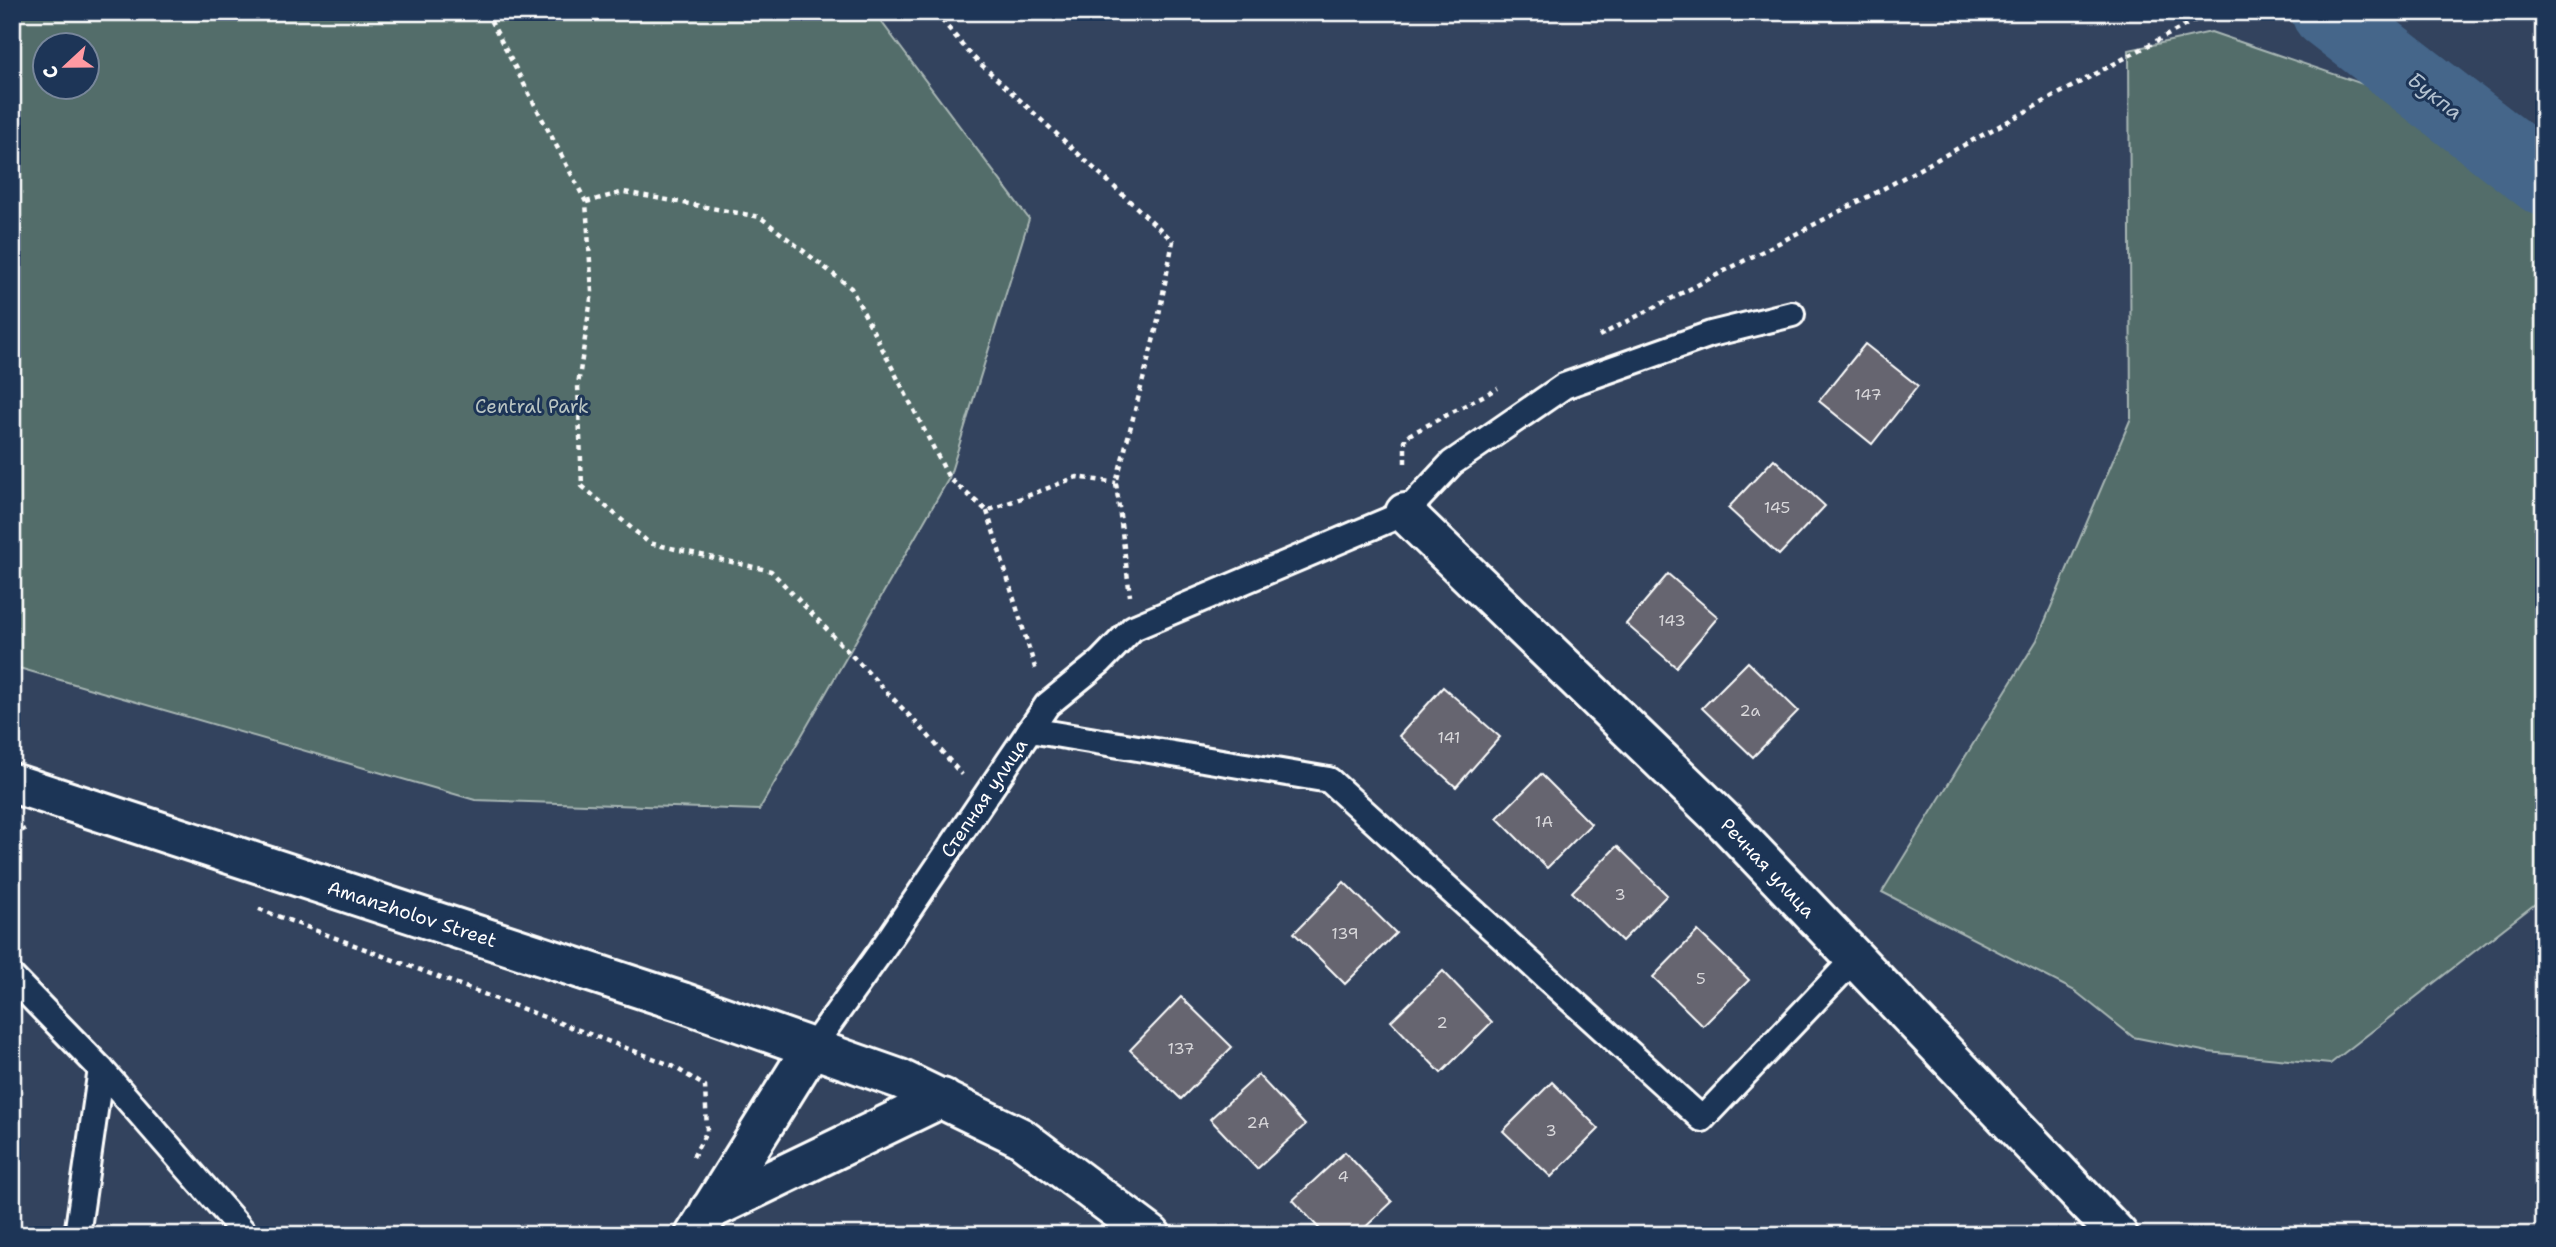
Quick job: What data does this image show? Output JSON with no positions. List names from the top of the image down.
{
  "streets": {
    "street": ["Степная улица", "Речная улица", "Amanzholov Street"]
  },
  "crossings": [
    ["Степная улица", "Речная улица"],
    ["Степная улица", "Amanzholov Street"]
  ],
  "water": ["Букпа"],
  "parks": ["Central Park"],
  "house_numbers": [
    "147",
    "145",
    "143",
    "2а",
    "141",
    "1А",
    "3",
    "139",
    "5",
    "2",
    "137",
    "2А",
    "3",
    "4"
  ],
  "north": "left"
}
